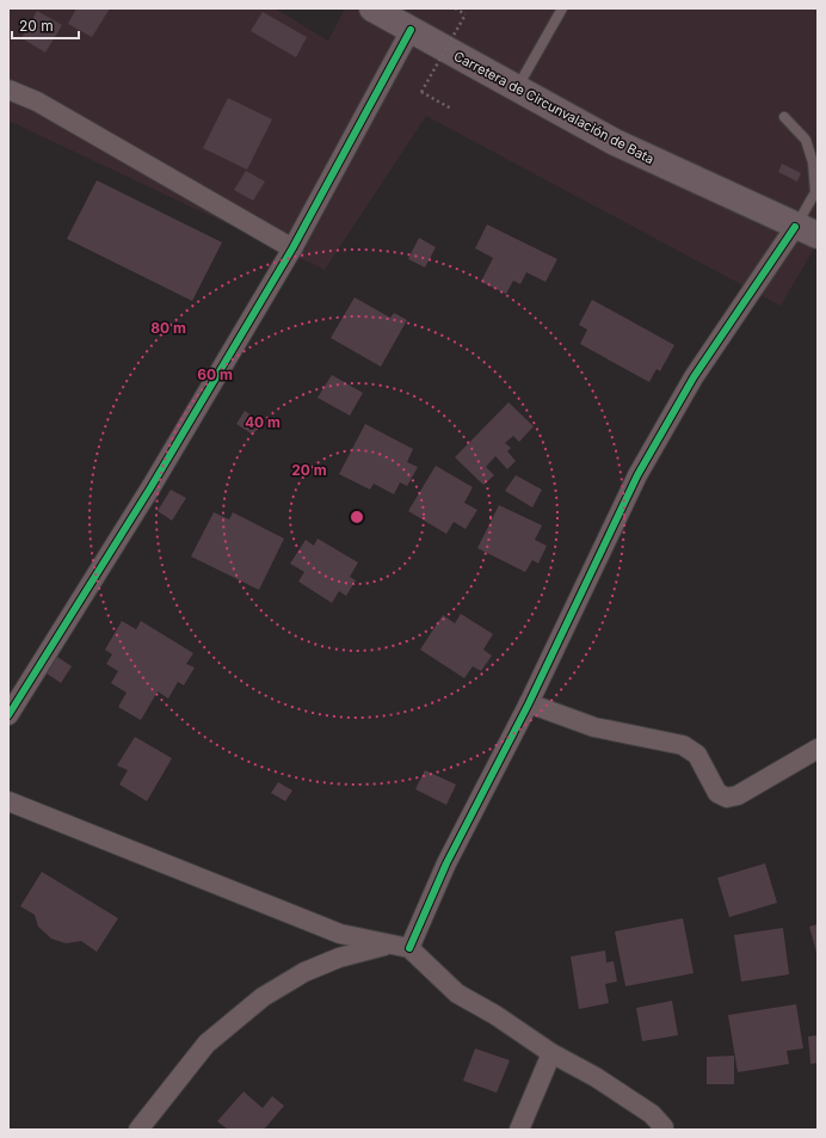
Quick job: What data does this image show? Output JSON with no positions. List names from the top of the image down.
{
  "streets": {
    "main road": ["Carretera de Circunvalación de Bata"]
  },
  "scale_bar": "20 m",
  "rings": [
    "80 m",
    "60 m",
    "40 m",
    "20 m"
  ]
}
